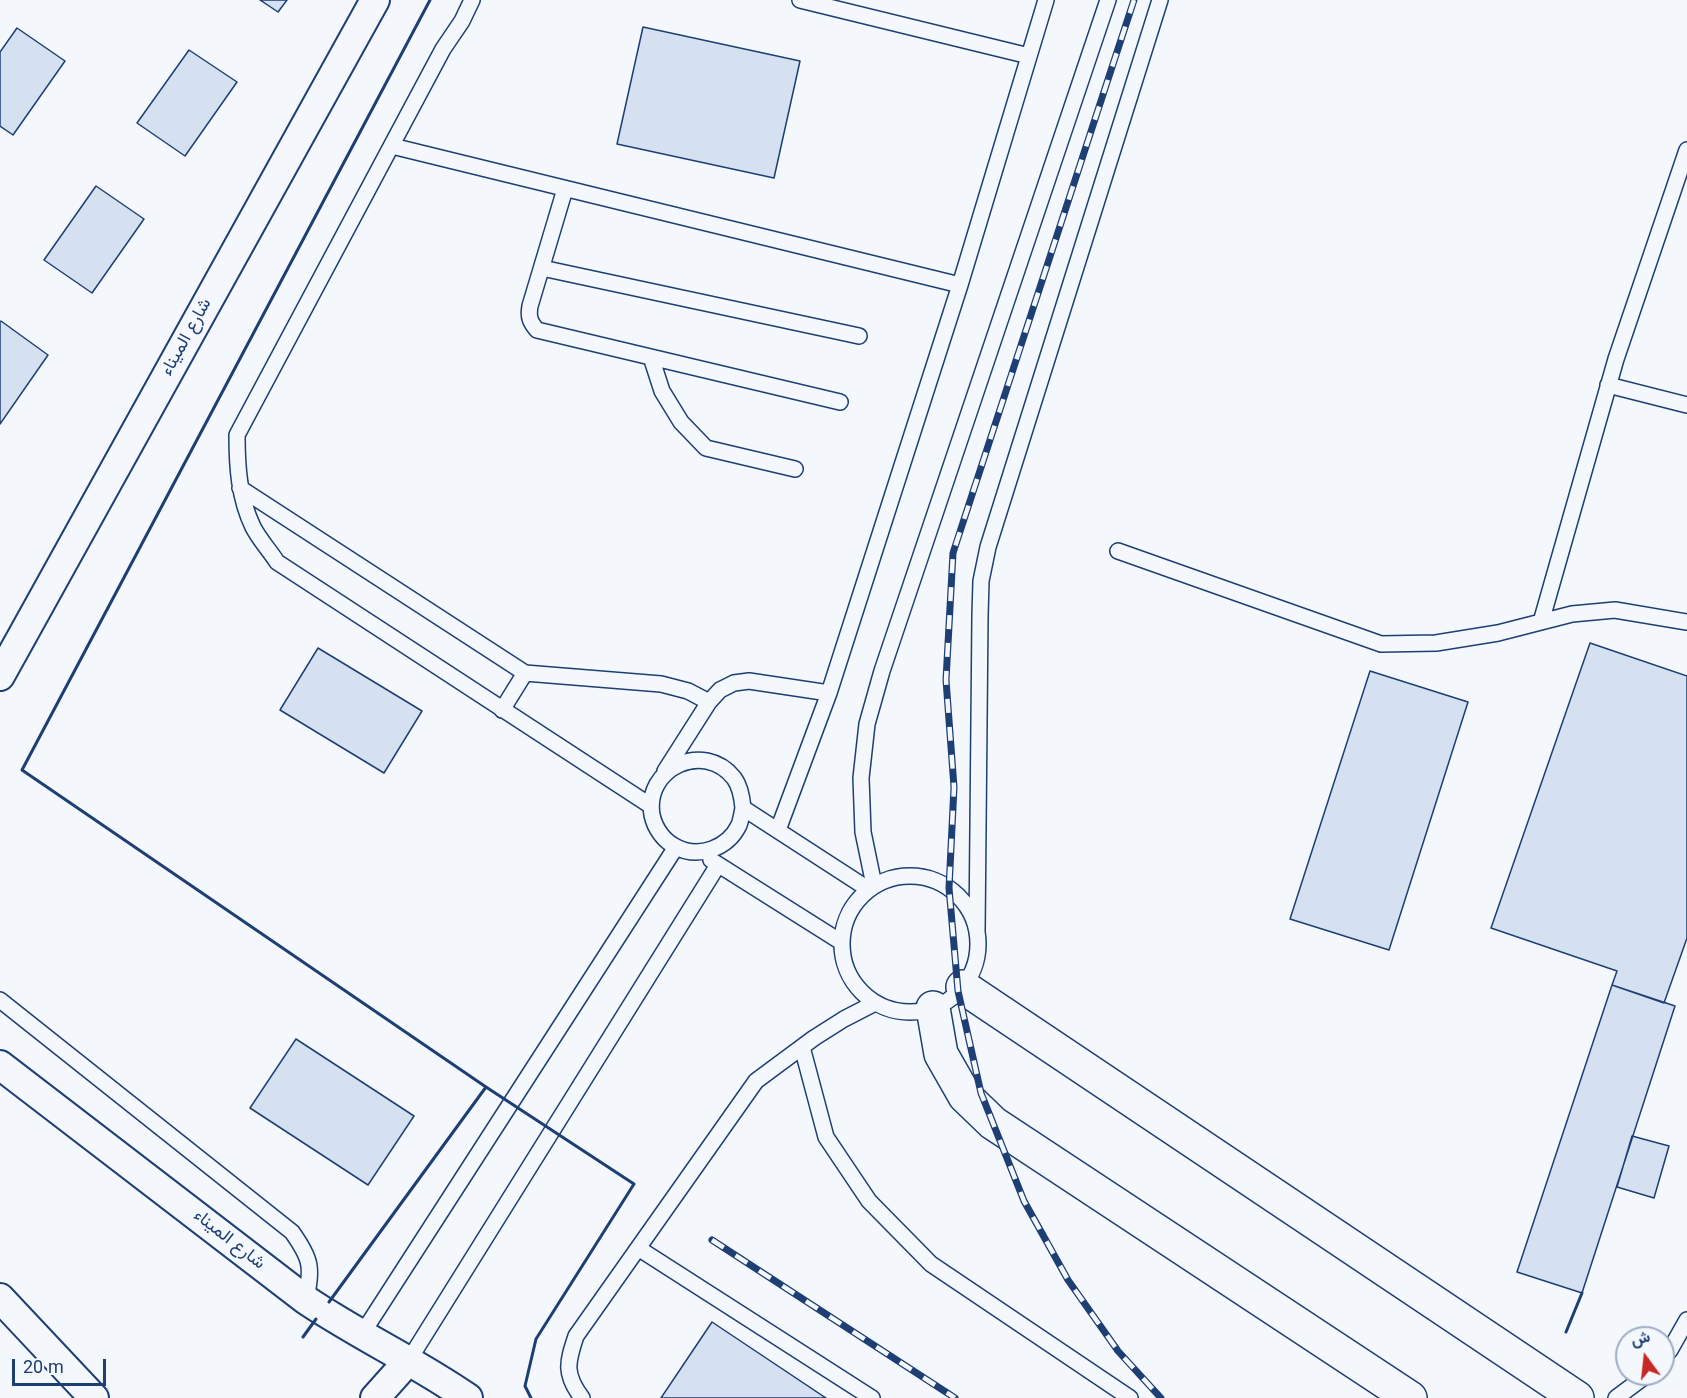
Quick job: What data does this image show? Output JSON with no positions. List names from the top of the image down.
{
  "streets": {
    "street": ["شارع الميناء"]
  },
  "scale_bar": "20 m",
  "north": "top"
}
